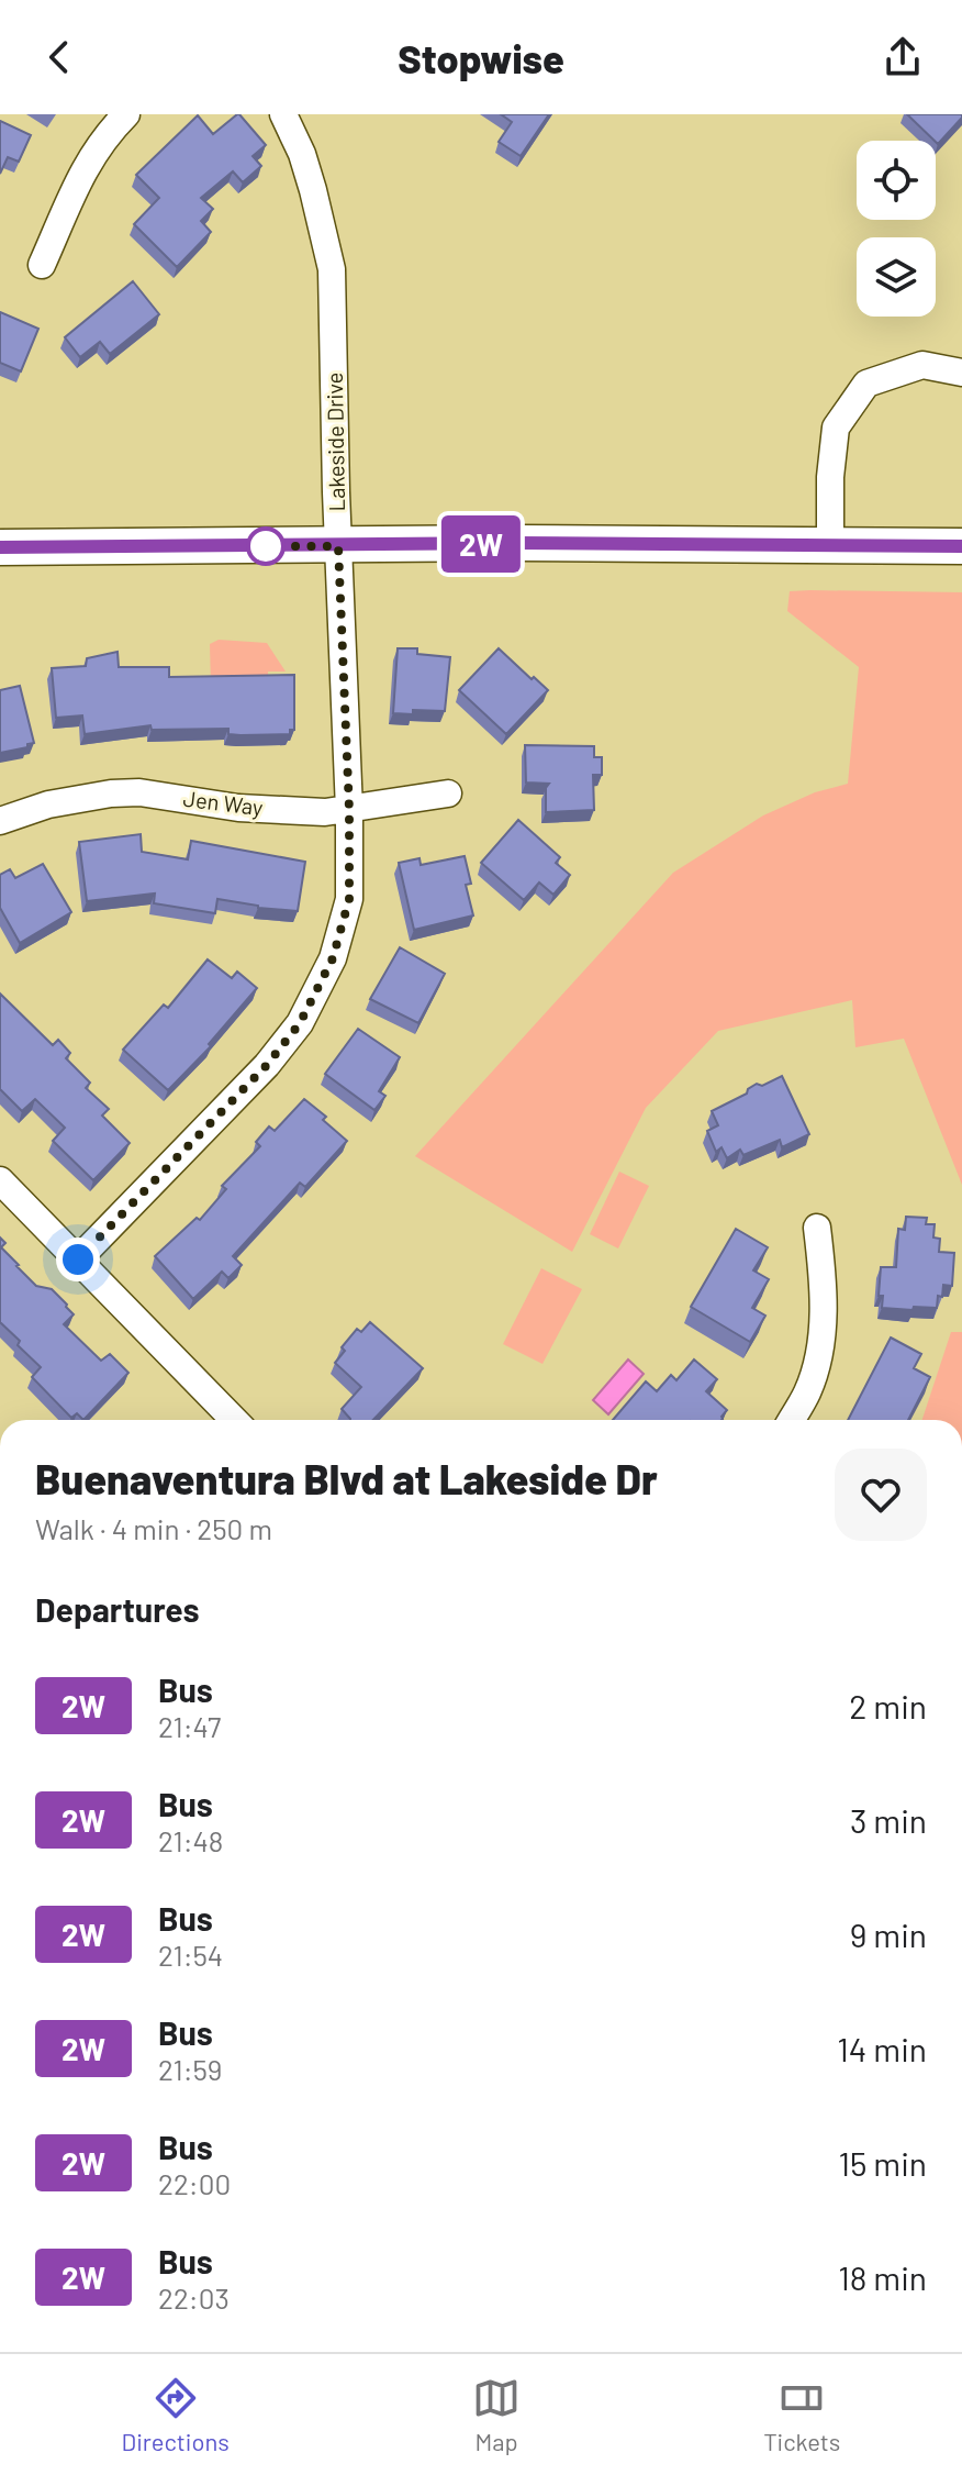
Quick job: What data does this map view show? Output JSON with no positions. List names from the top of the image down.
{
  "streets": {
    "street": ["Lakeside Drive", "Jen Way"]
  },
  "crossings": [
    ["Lakeside Drive", "Jen Way"]
  ],
  "lines": ["bus line 2W"],
  "page": {
    "header": "Stopwise",
    "on_map": "2W",
    "heading": [
      ["Buenaventura Blvd at Lakeside Dr", "Walk · 4 min · 250 m"],
      "Departures"
    ],
    "list": [
      {
        "mark": "2W",
        "name": "Bus",
        "note": "21:47",
        "value": "2 min"
      },
      {
        "mark": "2W",
        "name": "Bus",
        "note": "21:48",
        "value": "3 min"
      },
      {
        "mark": "2W",
        "name": "Bus",
        "note": "21:54",
        "value": "9 min"
      },
      {
        "mark": "2W",
        "name": "Bus",
        "note": "21:59",
        "value": "14 min"
      },
      {
        "mark": "2W",
        "name": "Bus",
        "note": "22:00",
        "value": "15 min"
      },
      {
        "mark": "2W",
        "name": "Bus",
        "note": "22:03",
        "value": "18 min"
      }
    ],
    "tabs": ["Directions", "Map", "Tickets"]
  }
}
